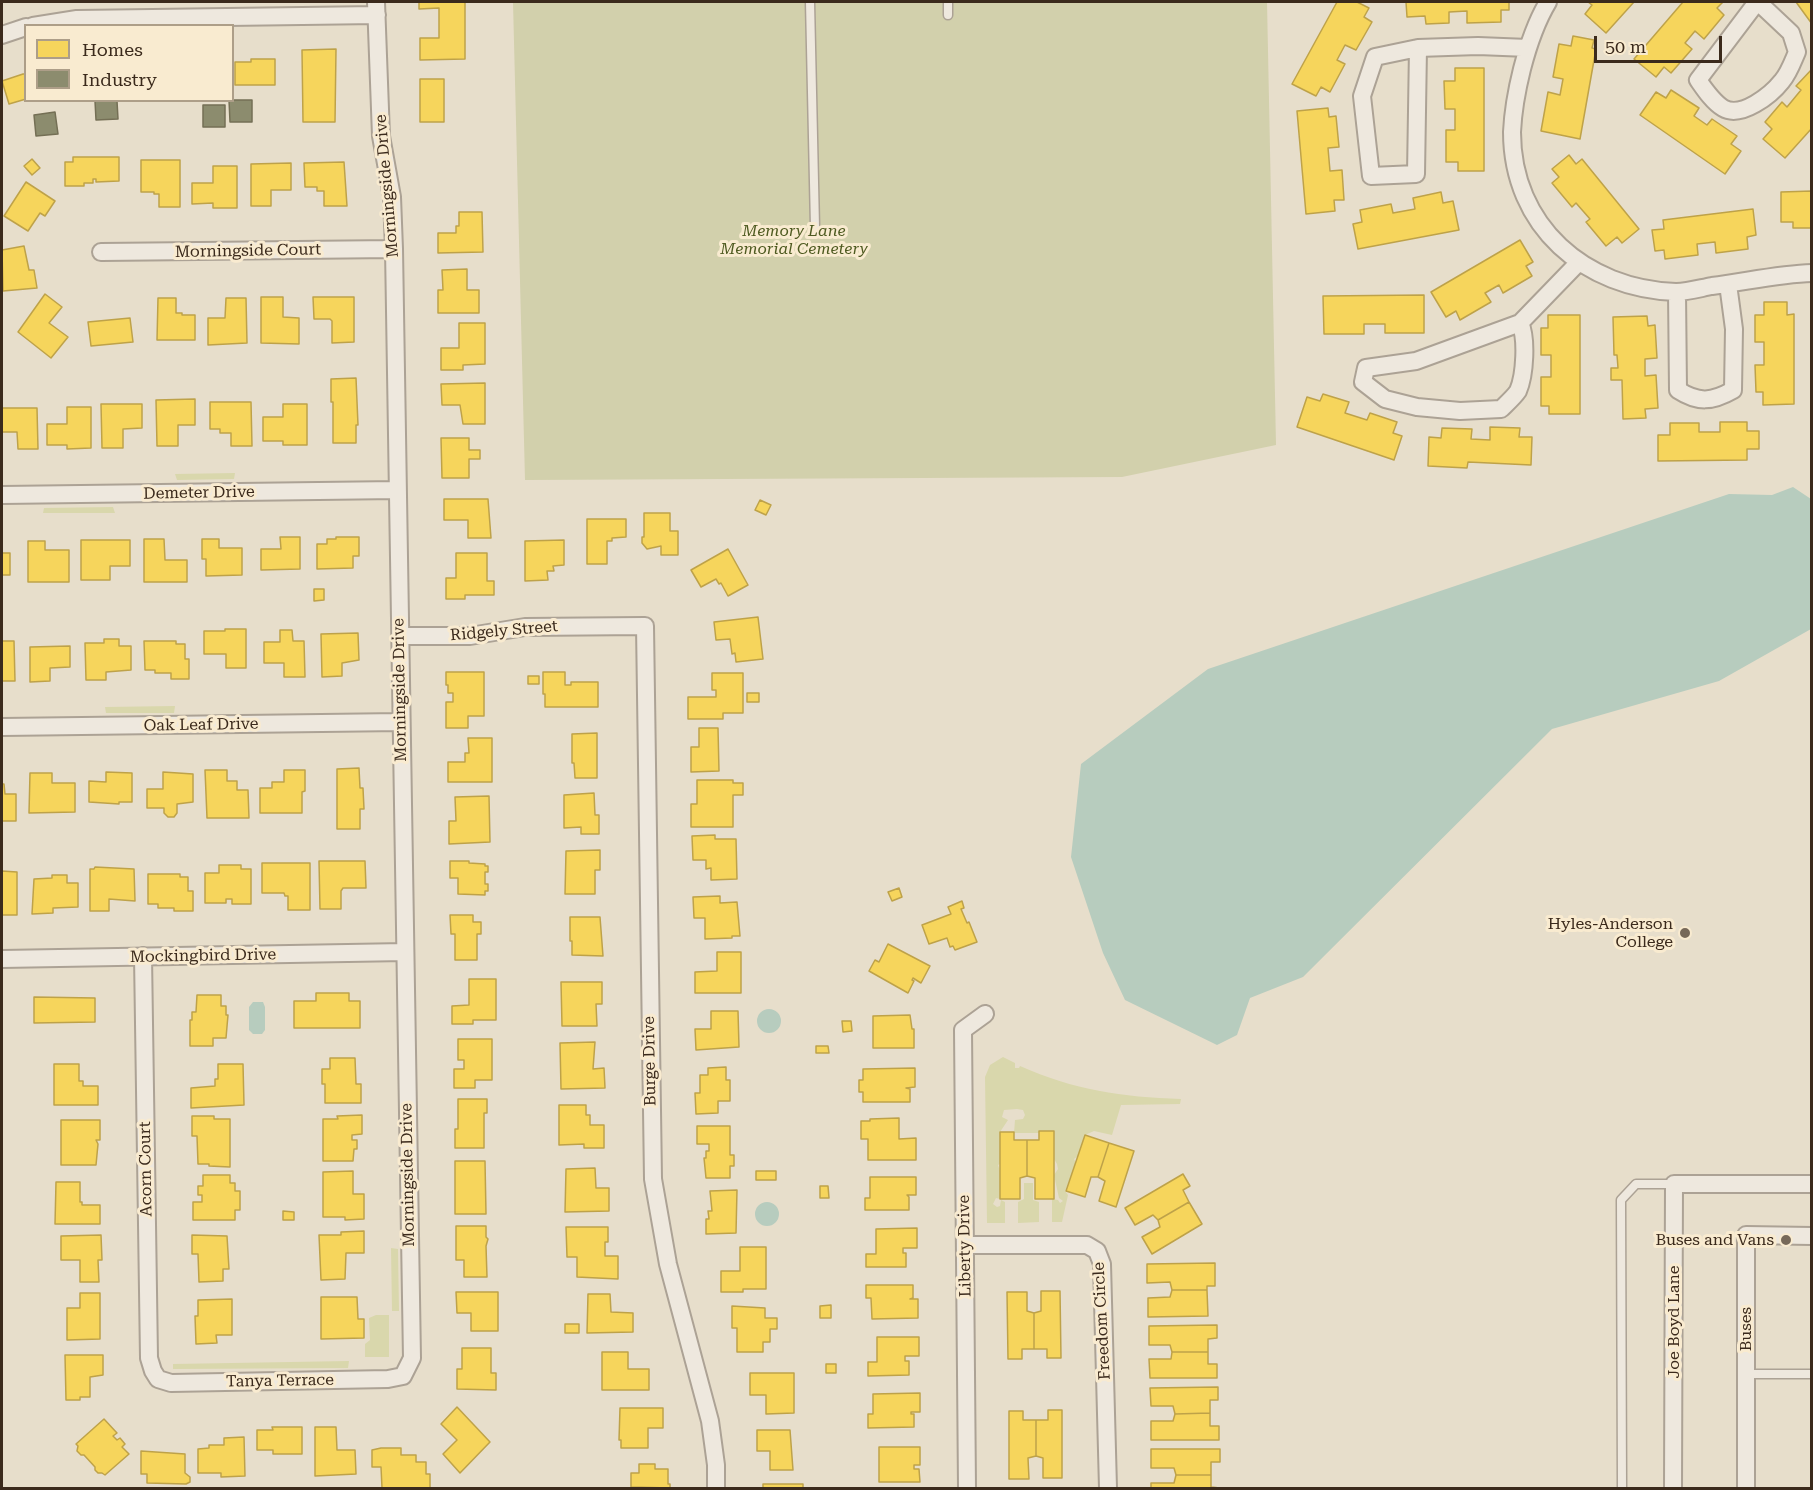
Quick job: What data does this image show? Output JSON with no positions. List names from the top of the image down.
{
  "streets": {
    "street": [
      "Morningside Drive",
      "Morningside Court",
      "Demeter Drive",
      "Ridgely Street",
      "Oak Leaf Drive",
      "Mockingbird Drive",
      "Burge Drive",
      "Acorn Court",
      "Liberty Drive",
      "Freedom Circle",
      "Joe Boyd Lane",
      "Buses",
      "Tanya Terrace"
    ]
  },
  "crossings": [
    ["Morningside Drive", "Morningside Court"],
    ["Morningside Drive", "Demeter Drive"],
    ["Morningside Drive", "Ridgely Street"],
    ["Morningside Drive", "Oak Leaf Drive"],
    ["Morningside Drive", "Mockingbird Drive"],
    ["Morningside Drive", "Tanya Terrace"],
    ["Ridgely Street", "Burge Drive"],
    ["Mockingbird Drive", "Acorn Court"],
    ["Acorn Court", "Tanya Terrace"],
    ["Liberty Drive", "Freedom Circle"]
  ],
  "parks": ["Memory Lane Memorial Cemetery"],
  "places": ["Hyles-Anderson College", "Buses and Vans"],
  "legend": ["Homes", "Industry"],
  "scale_bar": "50 m"
}
